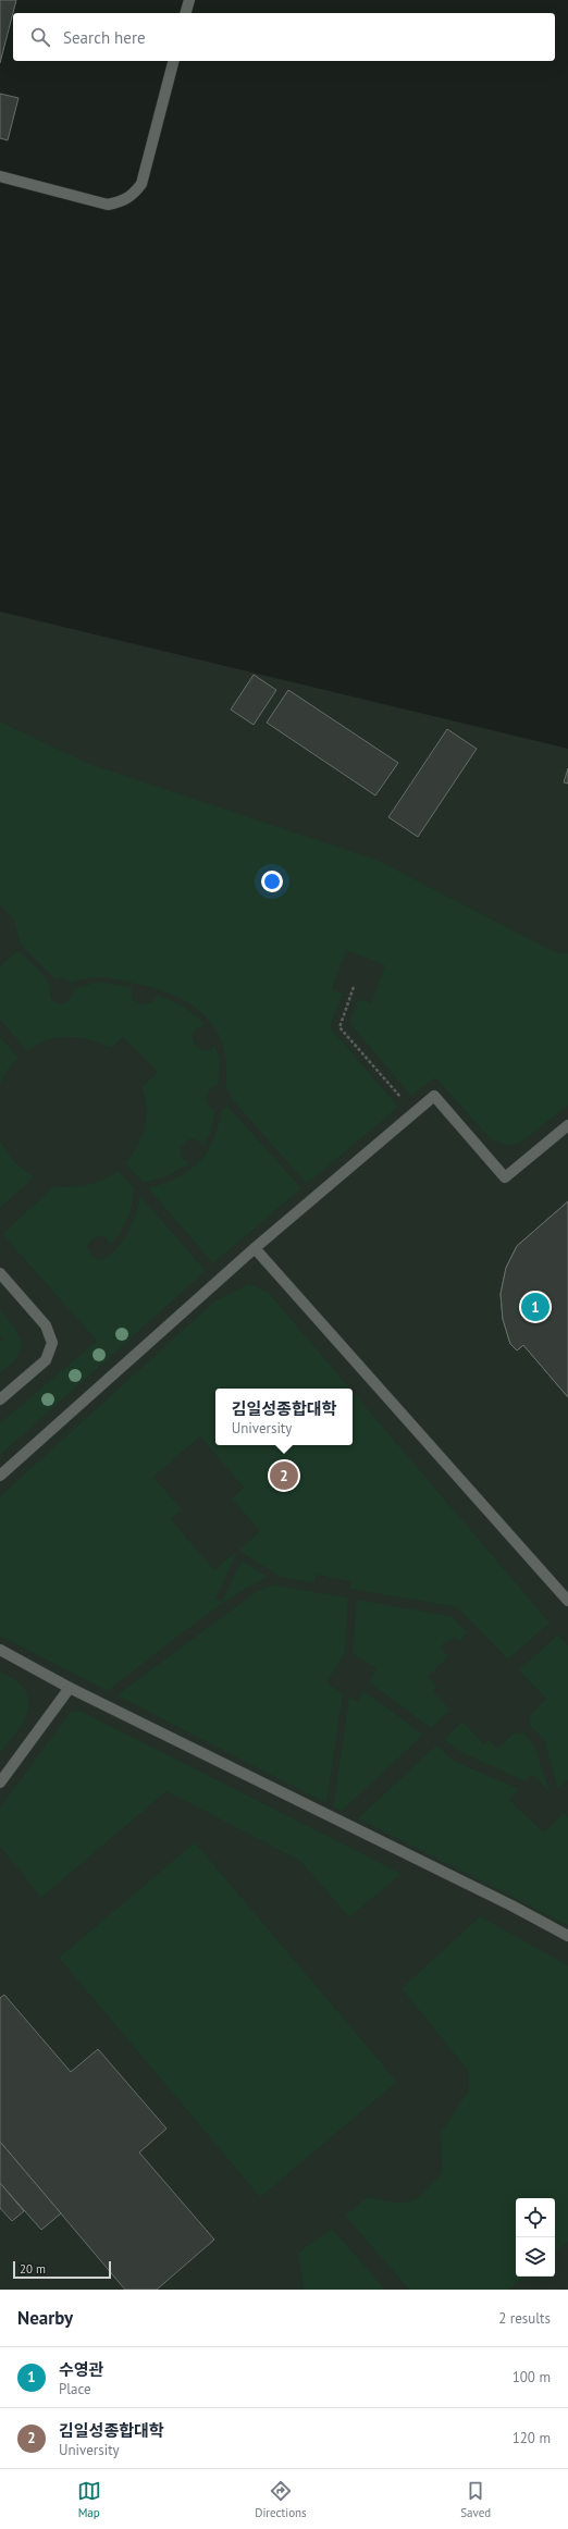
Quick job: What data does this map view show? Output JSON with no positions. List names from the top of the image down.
{
  "scale_bar": "20 m",
  "page": {
    "search": "Search here",
    "pins": ["1", "2"],
    "popup": ["김일성종합대학", "University"],
    "scale": "20 m",
    "heading": ["Nearby", "2 results"],
    "list": [
      {
        "mark": "1",
        "name": "수영관",
        "note": "Place",
        "value": "100 m"
      },
      {
        "mark": "2",
        "name": "김일성종합대학",
        "note": "University",
        "value": "120 m"
      }
    ],
    "nav": ["Map", "Directions", "Saved"]
  }
}
